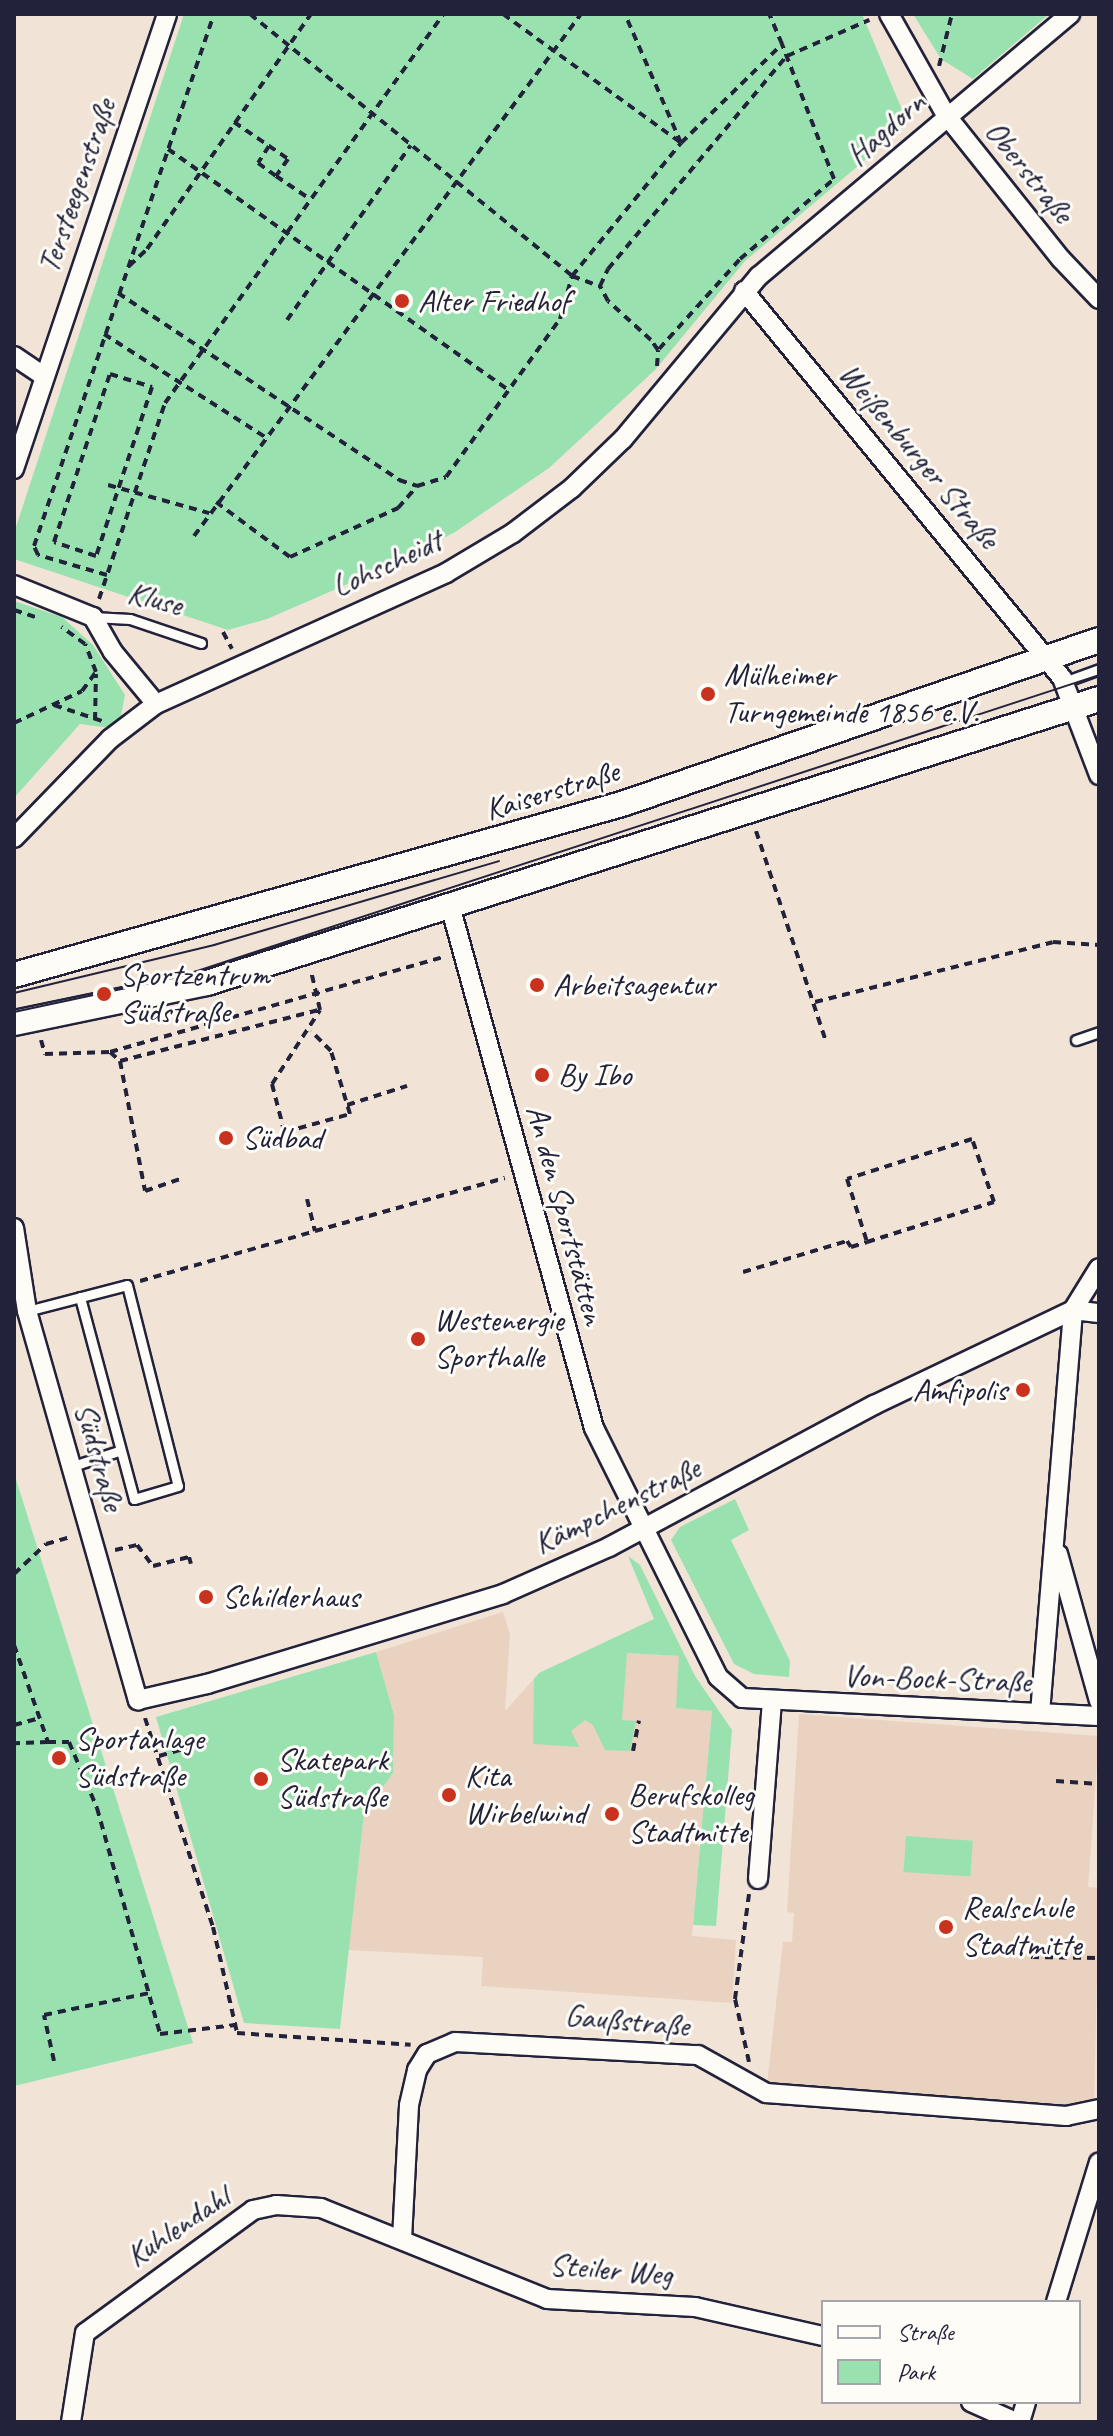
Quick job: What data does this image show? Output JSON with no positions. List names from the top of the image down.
{
  "streets": {
    "main road": ["Kaiserstraße"],
    "street": [
      "Hagdorn",
      "Oberstraße",
      "Tersteegenstraße",
      "Weißenburger Straße",
      "Lohscheidt",
      "Kluse",
      "An den Sportstätten",
      "Südstraße",
      "Kämpchenstraße",
      "Von-Bock-Straße",
      "Gaußstraße",
      "Kuhlendahl",
      "Steiler Weg"
    ]
  },
  "crossings": [
    ["Hagdorn", "Oberstraße"],
    ["Hagdorn", "Weißenburger Straße"],
    ["Hagdorn", "Lohscheidt"],
    ["Weißenburger Straße", "Lohscheidt"],
    ["Weißenburger Straße", "Kaiserstraße"],
    ["Lohscheidt", "Kluse"],
    ["An den Sportstätten", "Kämpchenstraße"],
    ["An den Sportstätten", "Von-Bock-Straße"],
    ["Südstraße", "Kämpchenstraße"],
    ["Kämpchenstraße", "Von-Bock-Straße"],
    ["Kuhlendahl", "Steiler Weg"]
  ],
  "places": [
    "Alter Friedhof",
    "Mülheimer Turngemeinde 1856 e.V.",
    "Arbeitsagentur",
    "Sportzentrum Südstraße",
    "By Ibo",
    "Südbad",
    "Westenergie Sporthalle",
    "Amfipolis",
    "Schilderhaus",
    "Sportanlage Südstraße",
    "Skatepark Südstraße",
    "Kita Wirbelwind",
    "Berufskolleg Stadtmitte",
    "Realschule Stadtmitte"
  ],
  "legend": ["Straße", "Park"]
}
